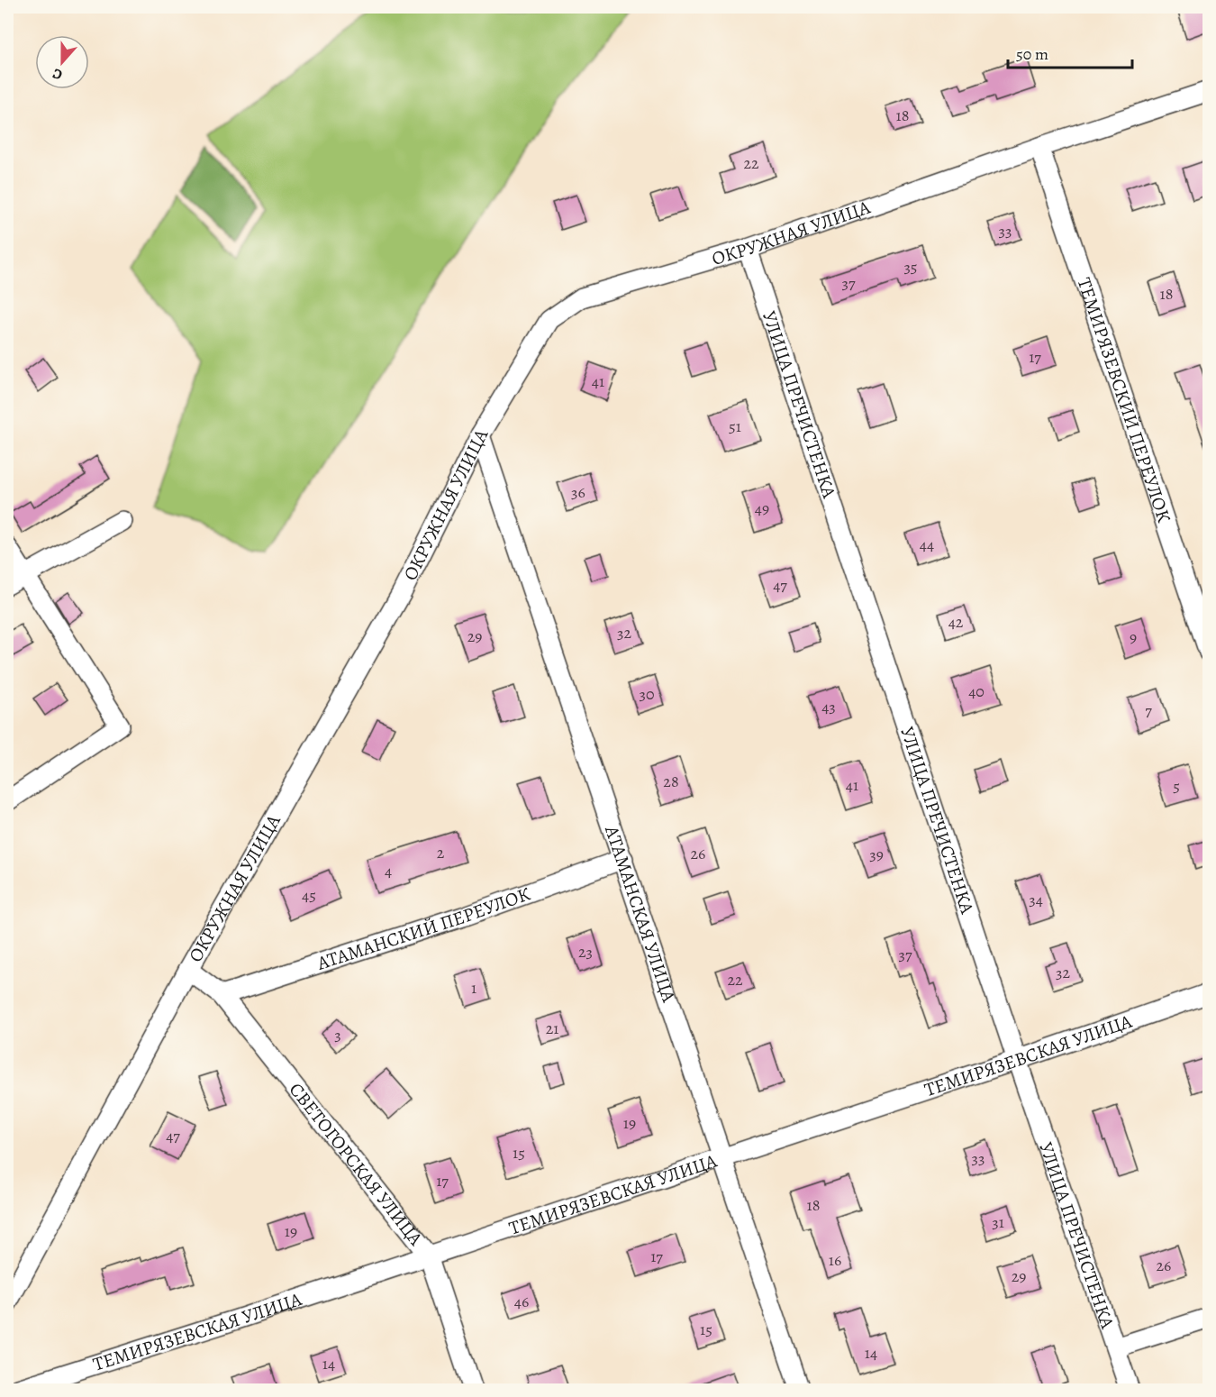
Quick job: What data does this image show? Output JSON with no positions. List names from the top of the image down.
{
  "streets": {
    "street": [
      "ОКРУЖНАЯ УЛИЦА",
      "ТЕМИРЯЗЕВСКИЙ ПЕРЕУЛОК",
      "УЛИЦА ПРЕЧИСТЕНКА",
      "АТАМАНСКАЯ УЛИЦА",
      "АТАМАНСКИЙ ПЕРЕУЛОК",
      "ТЕМИРЯЗЕВСКАЯ УЛИЦА",
      "СВЕТОГОРСКАЯ УЛИЦА"
    ]
  },
  "crossings": [
    ["ОКРУЖНАЯ УЛИЦА", "ТЕМИРЯЗЕВСКИЙ ПЕРЕУЛОК"],
    ["ОКРУЖНАЯ УЛИЦА", "УЛИЦА ПРЕЧИСТЕНКА"],
    ["ОКРУЖНАЯ УЛИЦА", "АТАМАНСКАЯ УЛИЦА"],
    ["ОКРУЖНАЯ УЛИЦА", "СВЕТОГОРСКАЯ УЛИЦА"],
    ["УЛИЦА ПРЕЧИСТЕНКА", "ТЕМИРЯЗЕВСКАЯ УЛИЦА"],
    ["АТАМАНСКАЯ УЛИЦА", "АТАМАНСКИЙ ПЕРЕУЛОК"],
    ["АТАМАНСКАЯ УЛИЦА", "ТЕМИРЯЗЕВСКАЯ УЛИЦА"],
    ["АТАМАНСКИЙ ПЕРЕУЛОК", "СВЕТОГОРСКАЯ УЛИЦА"],
    ["ТЕМИРЯЗЕВСКАЯ УЛИЦА", "СВЕТОГОРСКАЯ УЛИЦА"]
  ],
  "house_numbers": [
    "18",
    "22",
    "33",
    "35",
    "37",
    "18",
    "17",
    "41",
    "51",
    "36",
    "49",
    "44",
    "47",
    "42",
    "32",
    "29",
    "9",
    "40",
    "30",
    "43",
    "7",
    "28",
    "41",
    "5",
    "2",
    "26",
    "39",
    "4",
    "45",
    "34",
    "23",
    "37",
    "32",
    "22",
    "1",
    "21",
    "3",
    "19",
    "47",
    "15",
    "33",
    "17",
    "18",
    "31",
    "19",
    "17",
    "16",
    "26",
    "29",
    "46",
    "15",
    "14",
    "14"
  ],
  "scale_bar": "50 m",
  "north": "bottom"
}
